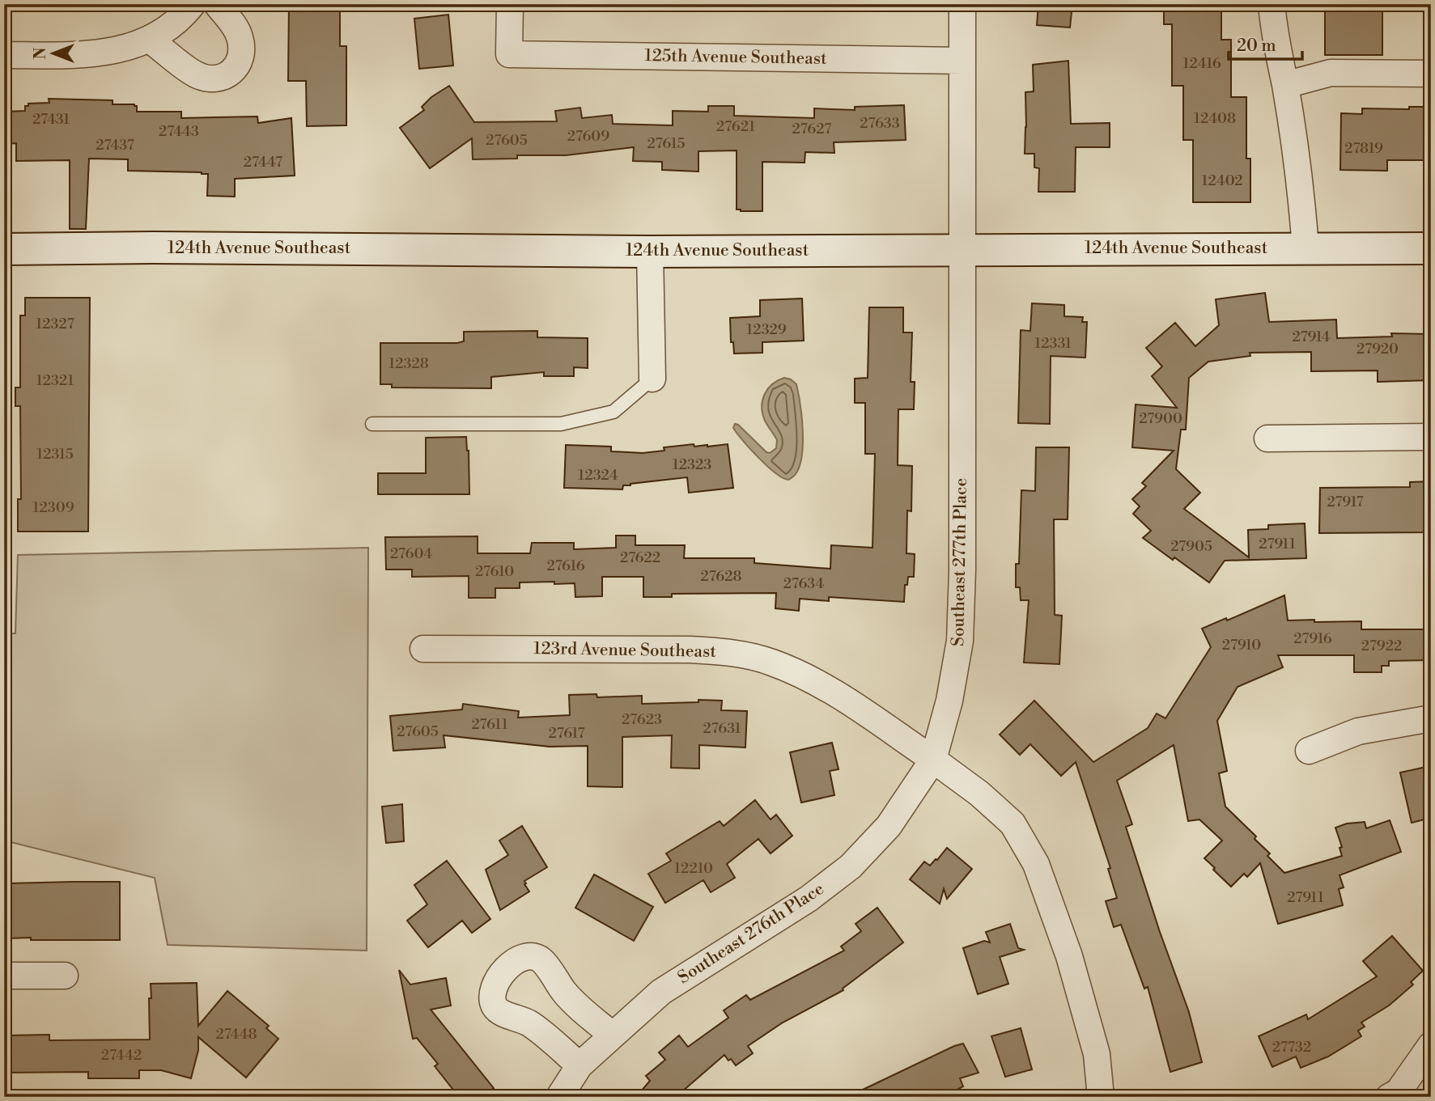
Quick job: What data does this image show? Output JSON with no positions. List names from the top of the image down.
{
  "streets": {
    "street": [
      "125th Avenue Southeast",
      "124th Avenue Southeast",
      "Southeast 277th Place",
      "123rd Avenue Southeast",
      "Southeast 276th Place"
    ]
  },
  "crossings": [
    ["125th Avenue Southeast", "Southeast 277th Place"],
    ["124th Avenue Southeast", "Southeast 277th Place"],
    ["Southeast 277th Place", "123rd Avenue Southeast"],
    ["Southeast 277th Place", "Southeast 276th Place"],
    ["123rd Avenue Southeast", "Southeast 276th Place"]
  ],
  "house_numbers": [
    "12416",
    "12408",
    "27431",
    "27633",
    "27621",
    "27627",
    "27443",
    "27609",
    "27605",
    "27615",
    "27437",
    "27819",
    "27447",
    "12402",
    "12327",
    "12329",
    "27914",
    "12331",
    "27920",
    "12328",
    "12321",
    "27900",
    "12315",
    "12323",
    "12324",
    "27917",
    "12309",
    "27911",
    "27905",
    "27604",
    "27622",
    "27616",
    "27610",
    "27628",
    "27634",
    "27916",
    "27910",
    "27922",
    "27623",
    "27611",
    "27631",
    "27605",
    "27617",
    "12210",
    "27911",
    "27448",
    "27732",
    "27442"
  ],
  "scale_bar": "20 m",
  "north": "left"
}
